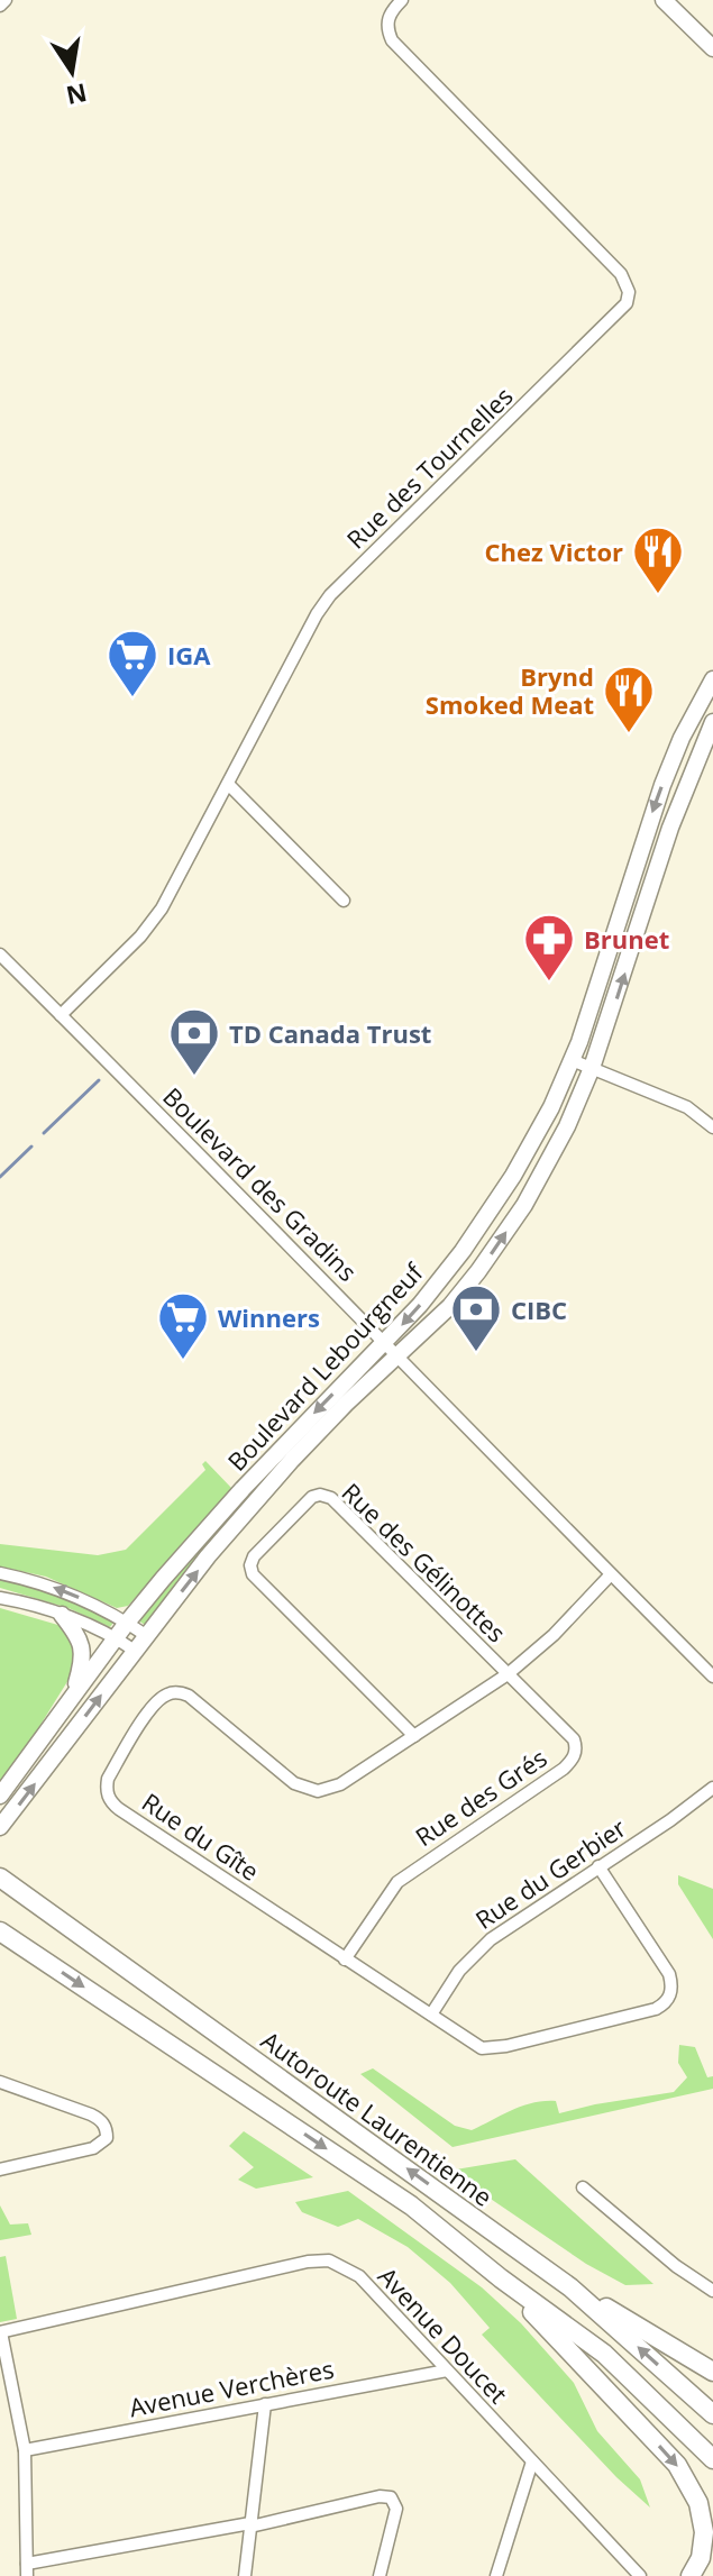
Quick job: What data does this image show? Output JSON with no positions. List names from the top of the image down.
{
  "streets": {
    "highway": ["Autoroute Laurentienne"],
    "main road": ["Boulevard Lebourgneuf"],
    "street": [
      "Rue des Tournelles",
      "Boulevard des Gradins",
      "Rue des Gélinottes",
      "Rue des Grés",
      "Rue du Gîte",
      "Rue du Gerbier",
      "Avenue Doucet",
      "Avenue Verchères"
    ]
  },
  "crossings": [
    ["Rue des Tournelles", "Boulevard des Gradins"],
    ["Boulevard des Gradins", "Boulevard Lebourgneuf"],
    ["Boulevard des Gradins", "Rue du Gîte"],
    ["Rue des Gélinottes", "Rue des Grés"],
    ["Rue des Gélinottes", "Rue du Gîte"],
    ["Rue des Grés", "Rue du Gîte"],
    ["Rue du Gîte", "Rue du Gerbier"],
    ["Avenue Doucet", "Avenue Verchères"]
  ],
  "places": {
    "restaurant": ["Chez Victor", "Brynd Smoked Meat"],
    "supermarket": ["IGA", "Winners"],
    "pharmacy": ["Brunet"],
    "bank": ["TD Canada Trust", "CIBC"]
  },
  "north": "bottom"
}
